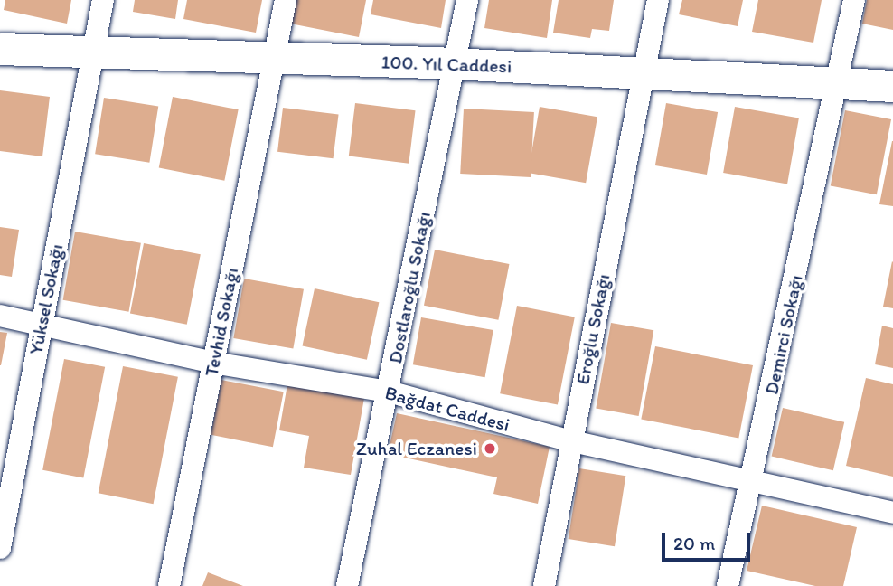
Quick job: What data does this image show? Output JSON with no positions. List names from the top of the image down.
{
  "streets": {
    "street": [
      "100. Yıl Caddesi",
      "Dostlaroğlu Sokağı",
      "Yüksel Sokağı",
      "Tevhid Sokağı",
      "Eroğlu Sokağı",
      "Demirci Sokağı",
      "Bağdat Caddesi"
    ]
  },
  "crossings": [
    ["100. Yıl Caddesi", "Dostlaroğlu Sokağı"],
    ["100. Yıl Caddesi", "Yüksel Sokağı"],
    ["100. Yıl Caddesi", "Tevhid Sokağı"],
    ["100. Yıl Caddesi", "Eroğlu Sokağı"],
    ["100. Yıl Caddesi", "Demirci Sokağı"],
    ["Dostlaroğlu Sokağı", "Bağdat Caddesi"],
    ["Yüksel Sokağı", "Bağdat Caddesi"],
    ["Tevhid Sokağı", "Bağdat Caddesi"],
    ["Eroğlu Sokağı", "Bağdat Caddesi"],
    ["Demirci Sokağı", "Bağdat Caddesi"]
  ],
  "places": ["Zuhal Eczanesi"],
  "scale_bar": "20 m"
}
